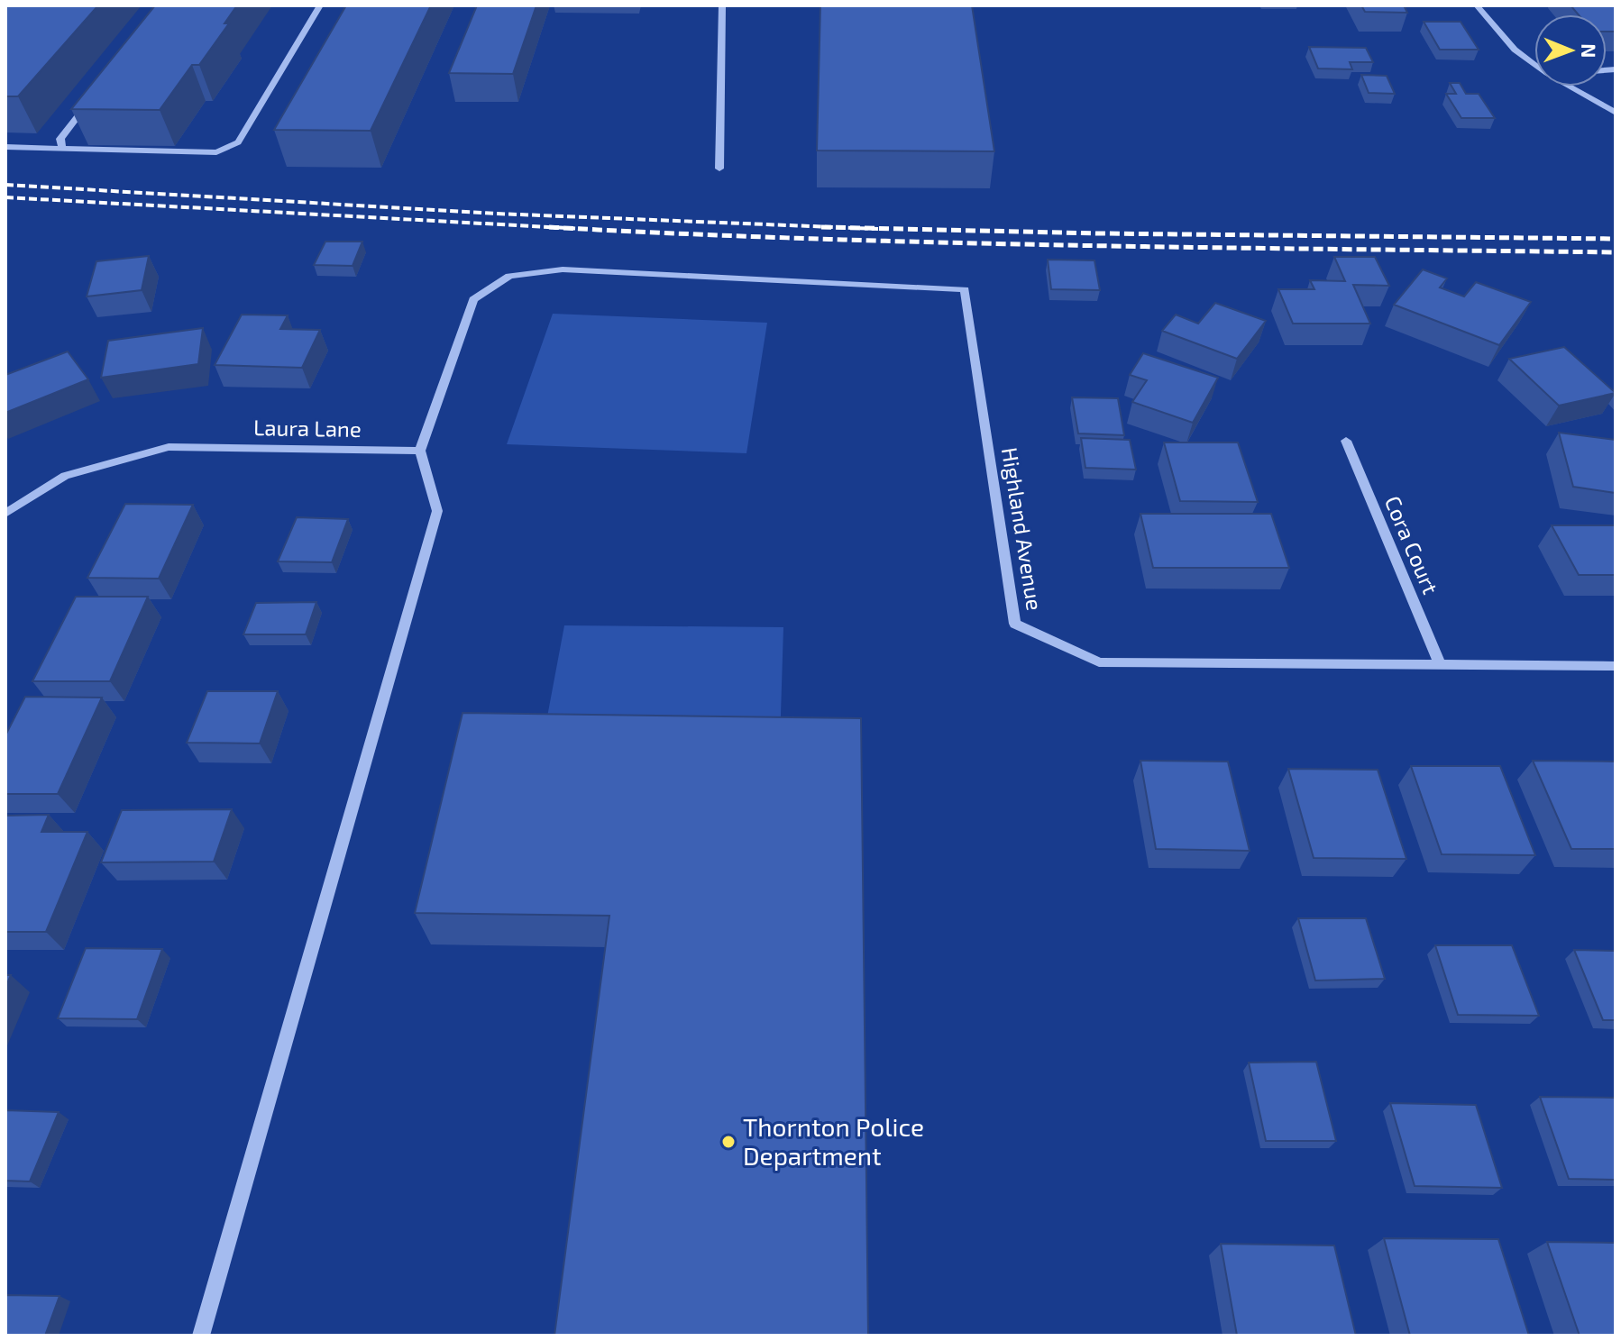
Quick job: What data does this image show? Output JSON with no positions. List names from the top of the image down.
{
  "streets": {
    "street": ["Laura Lane", "Highland Avenue", "Cora Court"]
  },
  "crossings": [
    ["Laura Lane", "Highland Avenue"],
    ["Highland Avenue", "Cora Court"]
  ],
  "places": ["Thornton Police Department"],
  "north": "right"
}
